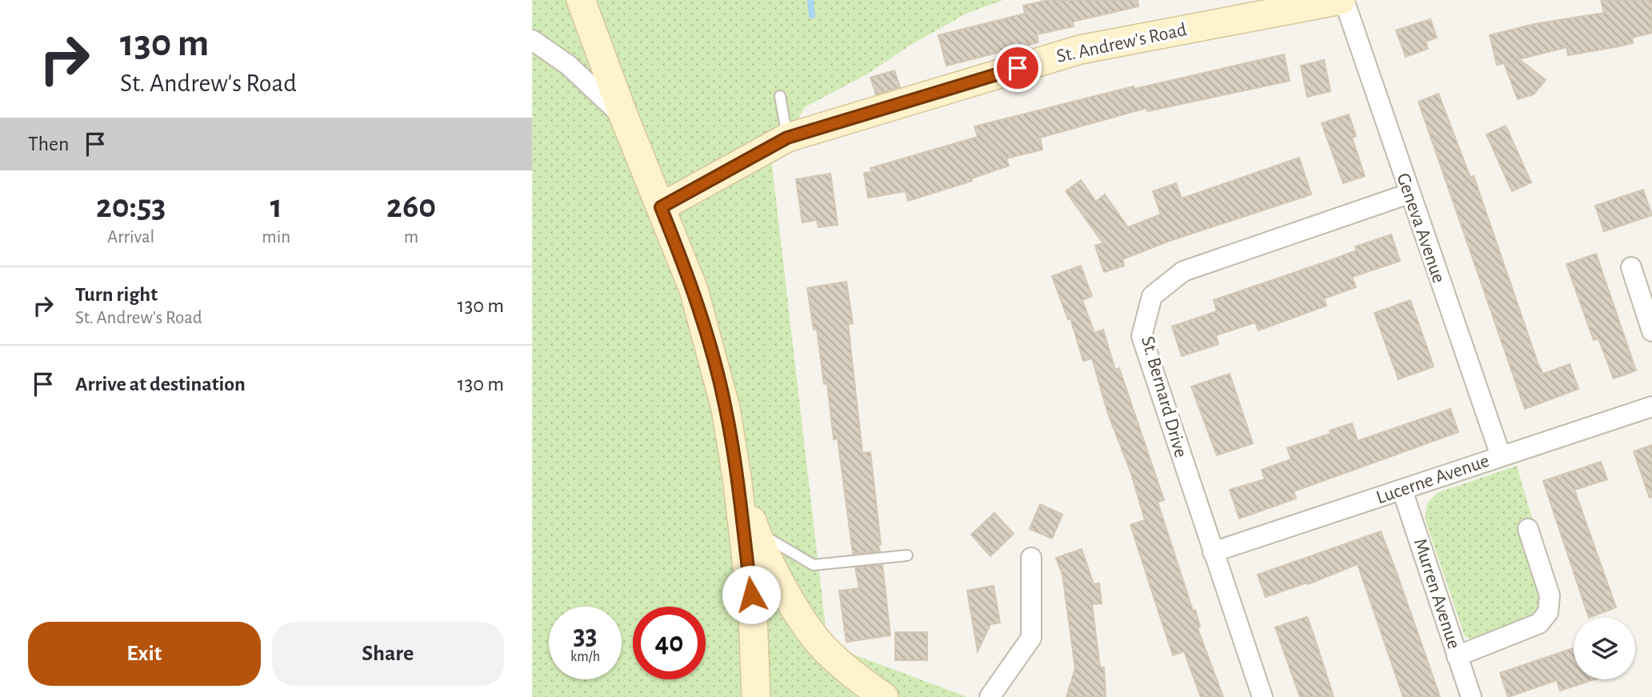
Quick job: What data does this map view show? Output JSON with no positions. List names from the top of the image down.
{
  "streets": {
    "street": [
      "St. Andrew's Road",
      "Geneva Avenue",
      "St. Bernard Drive",
      "Lucerne Avenue",
      "Murren Avenue"
    ]
  },
  "crossings": [
    ["St. Andrew's Road", "Geneva Avenue"],
    ["Geneva Avenue", "St. Bernard Drive"],
    ["Geneva Avenue", "Lucerne Avenue"],
    ["St. Bernard Drive", "Lucerne Avenue"],
    ["Lucerne Avenue", "Murren Avenue"]
  ],
  "page": {
    "turn": ["130 m", "St. Andrew's Road"],
    "then": "Then",
    "eta": [
      "20:53",
      "Arrival",
      "1",
      "min",
      "260",
      "m"
    ],
    "list": [
      {
        "name": "Turn right",
        "note": "St. Andrew's Road",
        "value": "130 m"
      },
      {
        "name": "Arrive at destination",
        "value": "130 m"
      }
    ],
    "speed": "33 km/h",
    "limit": "40",
    "buttons": ["Exit", "Share"]
  }
}
